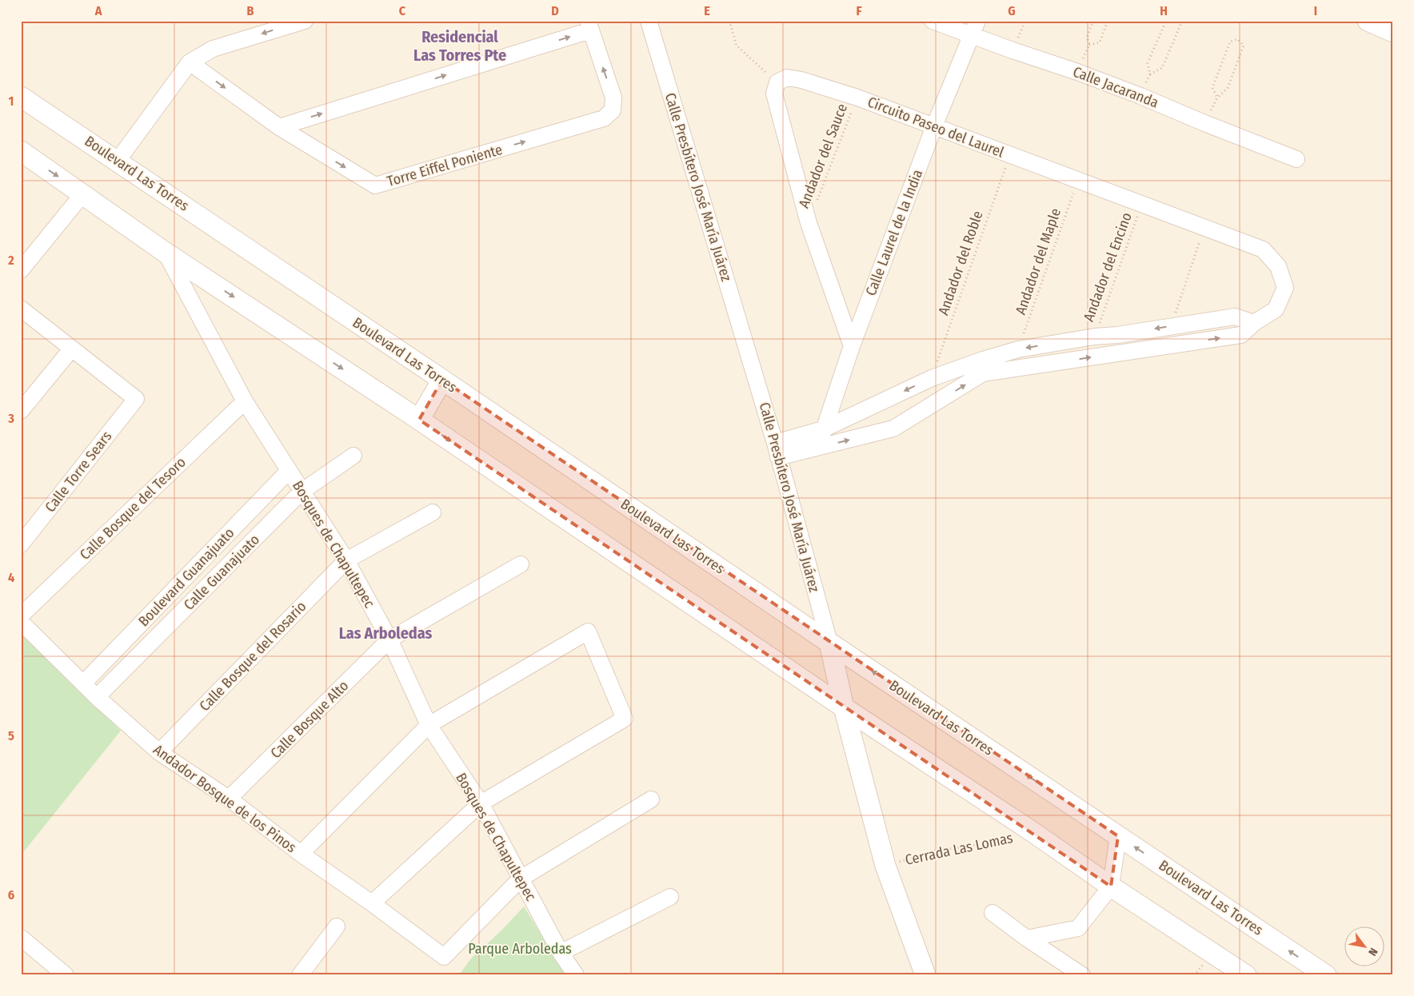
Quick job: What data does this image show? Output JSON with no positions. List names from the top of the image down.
{
  "streets": {
    "street": [
      "Calle Jacaranda",
      "Circuito Paseo del Laurel",
      "Torre Eiffel Poniente",
      "Boulevard Las Torres",
      "Calle Presbítero José María Juárez",
      "Calle Laurel de la India",
      "Calle Torre Sears",
      "Calle Bosque del Tesoro",
      "Bosques de Chapultepec",
      "Calle Guanajuato",
      "Boulevard Guanajuato",
      "Calle Bosque del Rosario",
      "Calle Bosque Alto",
      "Andador Bosque de los Pinos"
    ],
    "path": [
      "Andador del Sauce",
      "Andador del Maple",
      "Andador del Roble",
      "Andador del Encino",
      "Cerrada Las Lomas"
    ]
  },
  "crossings": [
    ["Calle Jacaranda", "Calle Laurel de la India"],
    ["Circuito Paseo del Laurel", "Andador del Sauce"],
    ["Circuito Paseo del Laurel", "Calle Presbítero José María Juárez"],
    ["Circuito Paseo del Laurel", "Calle Laurel de la India"],
    ["Circuito Paseo del Laurel", "Andador del Maple"],
    ["Circuito Paseo del Laurel", "Andador del Roble"],
    ["Circuito Paseo del Laurel", "Andador del Encino"],
    ["Boulevard Las Torres", "Calle Presbítero José María Juárez"],
    ["Calle Presbítero José María Juárez", "Cerrada Las Lomas"],
    ["Calle Bosque del Tesoro", "Bosques de Chapultepec"],
    ["Bosques de Chapultepec", "Calle Guanajuato"],
    ["Bosques de Chapultepec", "Boulevard Guanajuato"],
    ["Bosques de Chapultepec", "Calle Bosque del Rosario"],
    ["Bosques de Chapultepec", "Calle Bosque Alto"],
    ["Bosques de Chapultepec", "Andador Bosque de los Pinos"],
    ["Calle Guanajuato", "Andador Bosque de los Pinos"],
    ["Boulevard Guanajuato", "Andador Bosque de los Pinos"],
    ["Calle Bosque del Rosario", "Andador Bosque de los Pinos"],
    ["Calle Bosque Alto", "Andador Bosque de los Pinos"]
  ],
  "districts": ["Residencial Las Torres Pte", "Las Arboledas"],
  "parks": ["Parque Arboledas"],
  "north": "bottom right",
  "grid": {
    "columns": [
      "A",
      "B",
      "C",
      "D",
      "E",
      "F",
      "G",
      "H",
      "I"
    ],
    "rows": [
      "1",
      "2",
      "3",
      "4",
      "5",
      "6"
    ]
  }
}
